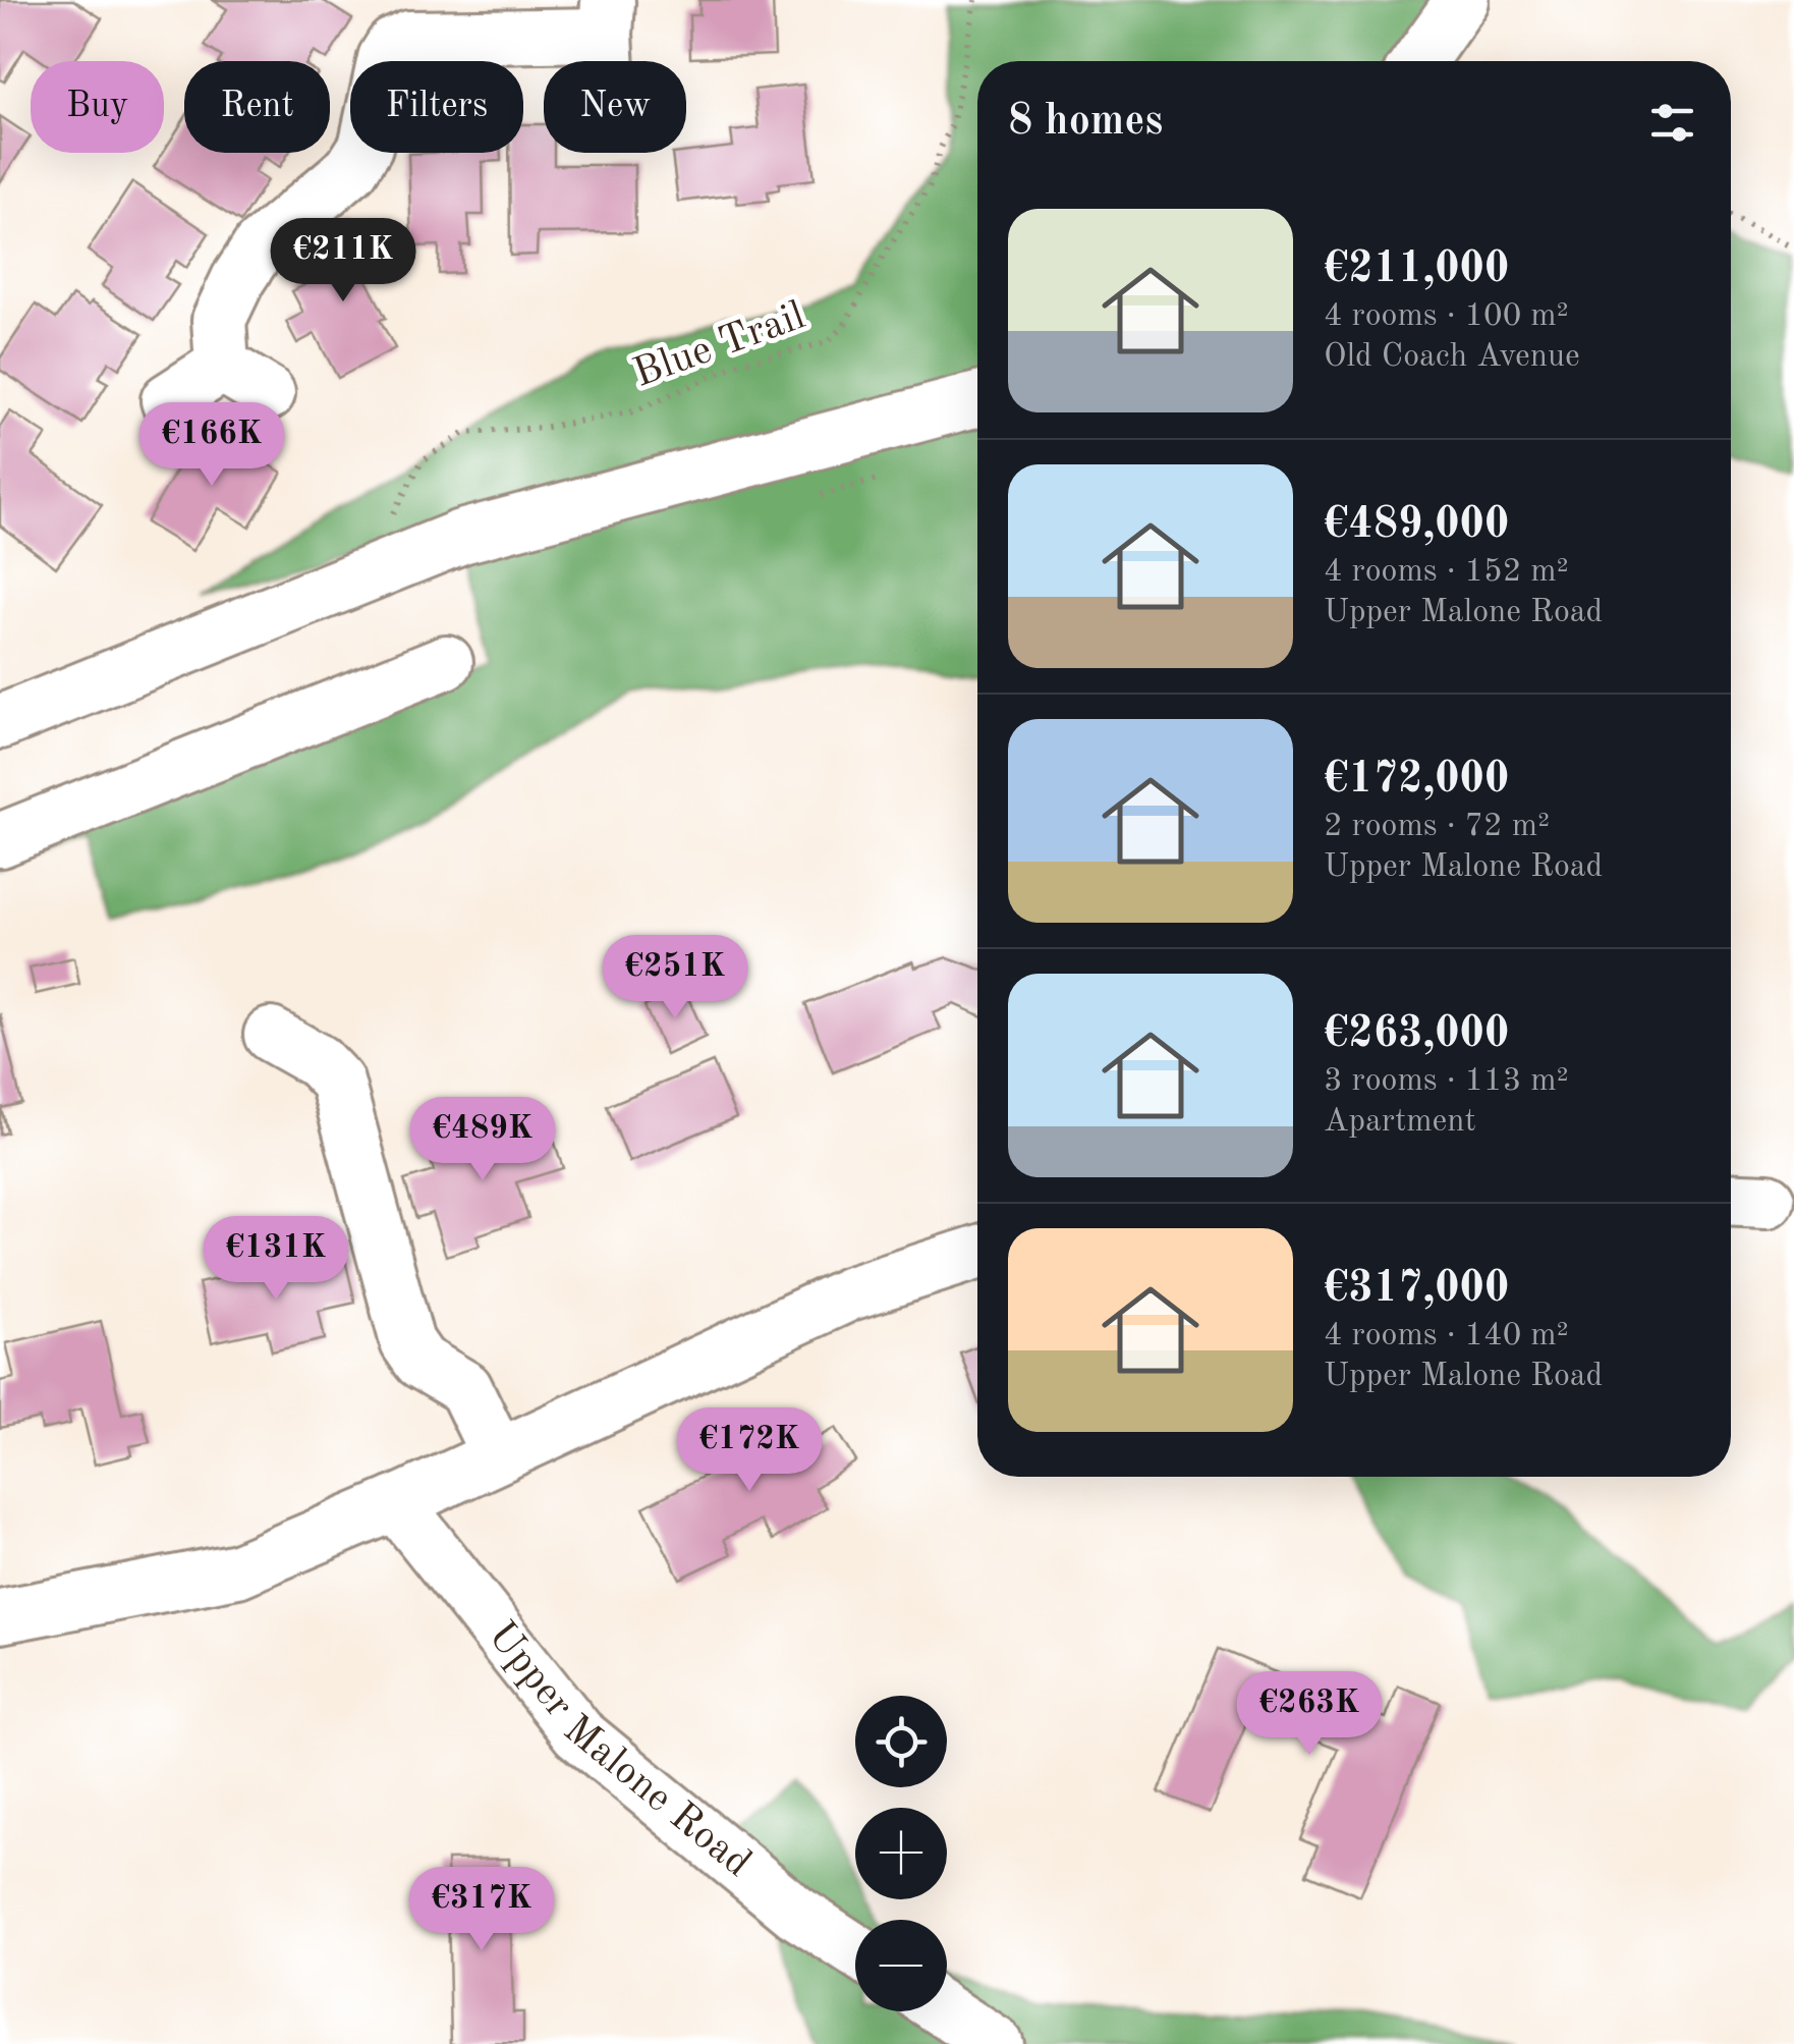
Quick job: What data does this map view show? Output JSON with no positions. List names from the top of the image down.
{
  "streets": {
    "street": ["Upper Malone Road"],
    "path": ["Blue Trail"]
  },
  "page": {
    "chip": [
      "Buy",
      "Rent",
      "Filters",
      "New"
    ],
    "heading": "8 homes",
    "list": [
      {
        "name": "€211,000",
        "note": "4 rooms · 100 m² · Old Coach Avenue"
      },
      {
        "name": "€489,000",
        "note": "4 rooms · 152 m² · Upper Malone Road"
      },
      {
        "name": "€172,000",
        "note": "2 rooms · 72 m² · Upper Malone Road"
      },
      {
        "name": "€263,000",
        "note": "3 rooms · 113 m² · Apartment"
      },
      {
        "name": "€317,000",
        "note": "4 rooms · 140 m² · Upper Malone Road"
      }
    ],
    "price": [
      "€211K",
      "€166K",
      "€251K",
      "€489K",
      "€131K",
      "€172K",
      "€263K",
      "€317K"
    ],
    "map_buttons": ["+", "−"]
  }
}
